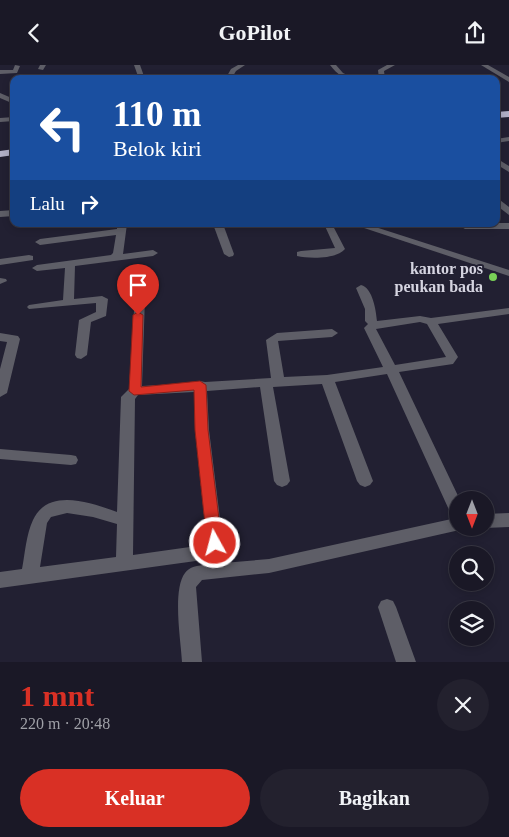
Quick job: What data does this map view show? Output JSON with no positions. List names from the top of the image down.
{
  "places": ["kantor pos peukan bada"],
  "north": "bottom",
  "page": {
    "header": "GoPilot",
    "turn": ["110 m", "Belok kiri"],
    "then": "Lalu",
    "heading": ["1 mnt", "220 m · 20:48"],
    "buttons": ["Keluar", "Bagikan"]
  }
}
